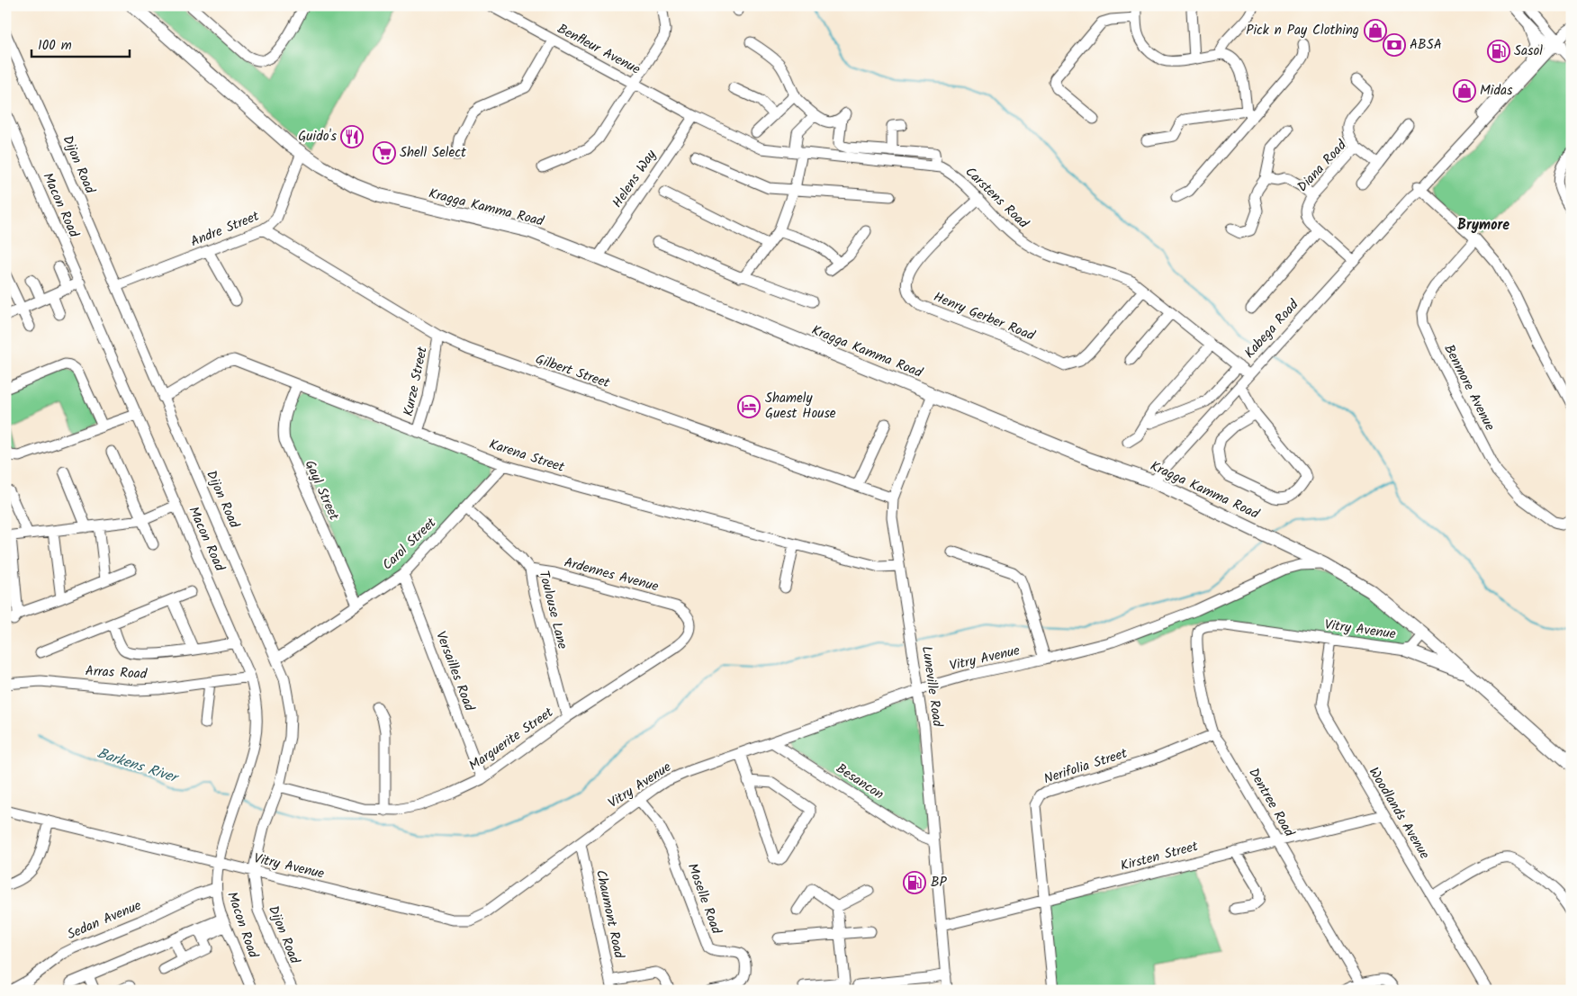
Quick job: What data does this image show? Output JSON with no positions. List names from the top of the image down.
{
  "streets": {
    "main road": ["Kragga Kamma Road"],
    "street": [
      "Benfleur Avenue",
      "Dijon Road",
      "Diana Road",
      "Helens Way",
      "Carstens Road",
      "Macon Road",
      "Andre Street",
      "Henry Gerber Road",
      "Kabega Road",
      "Gilbert Street",
      "Kurze Street",
      "Benmore Avenue",
      "Karena Street",
      "Gayl Street",
      "Carol Street",
      "Ardennes Avenue",
      "Toulouse Lane",
      "Vitry Avenue",
      "Versailles Road",
      "Arras Road",
      "Luneville Road",
      "Marguerite Street",
      "Nerifolia Street",
      "Besancon",
      "Dentree Road",
      "Woodlands Avenue",
      "Kirsten Street",
      "Moselle Road",
      "Chaumont Road",
      "Sedan Avenue"
    ]
  },
  "crossings": [
    ["Benfleur Avenue", "Helens Way"],
    ["Benfleur Avenue", "Carstens Road"],
    ["Dijon Road", "Andre Street"],
    ["Dijon Road", "Karena Street"],
    ["Dijon Road", "Carol Street"],
    ["Dijon Road", "Vitry Avenue"],
    ["Dijon Road", "Marguerite Street"],
    ["Diana Road", "Kabega Road"],
    ["Helens Way", "Carstens Road"],
    ["Helens Way", "Kragga Kamma Road"],
    ["Carstens Road", "Henry Gerber Road"],
    ["Carstens Road", "Kabega Road"],
    ["Macon Road", "Vitry Avenue"],
    ["Macon Road", "Arras Road"],
    ["Macon Road", "Sedan Avenue"],
    ["Kragga Kamma Road", "Andre Street"],
    ["Kragga Kamma Road", "Kabega Road"],
    ["Kragga Kamma Road", "Vitry Avenue"],
    ["Kragga Kamma Road", "Luneville Road"],
    ["Andre Street", "Gilbert Street"],
    ["Gilbert Street", "Kurze Street"],
    ["Gilbert Street", "Luneville Road"],
    ["Kurze Street", "Karena Street"],
    ["Karena Street", "Gayl Street"],
    ["Karena Street", "Carol Street"],
    ["Karena Street", "Luneville Road"],
    ["Gayl Street", "Carol Street"],
    ["Carol Street", "Toulouse Lane"],
    ["Carol Street", "Versailles Road"],
    ["Ardennes Avenue", "Toulouse Lane"],
    ["Ardennes Avenue", "Marguerite Street"],
    ["Toulouse Lane", "Marguerite Street"],
    ["Vitry Avenue", "Luneville Road"],
    ["Vitry Avenue", "Besancon"],
    ["Vitry Avenue", "Dentree Road"],
    ["Vitry Avenue", "Woodlands Avenue"],
    ["Vitry Avenue", "Moselle Road"],
    ["Vitry Avenue", "Chaumont Road"],
    ["Versailles Road", "Marguerite Street"],
    ["Luneville Road", "Besancon"],
    ["Luneville Road", "Kirsten Street"],
    ["Nerifolia Street", "Dentree Road"],
    ["Nerifolia Street", "Kirsten Street"],
    ["Dentree Road", "Kirsten Street"],
    ["Woodlands Avenue", "Kirsten Street"]
  ],
  "districts": ["Brymore"],
  "water": ["Barkens River"],
  "places": {
    "shop": ["Pick n Pay Clothing", "Midas"],
    "bank": ["ABSA"],
    "fuel station": ["Sasol", "BP"],
    "restaurant": ["Guido's"],
    "supermarket": ["Shell Select"],
    "hotel": ["Shamely Guest House"]
  },
  "scale_bar": "100 m"
}
